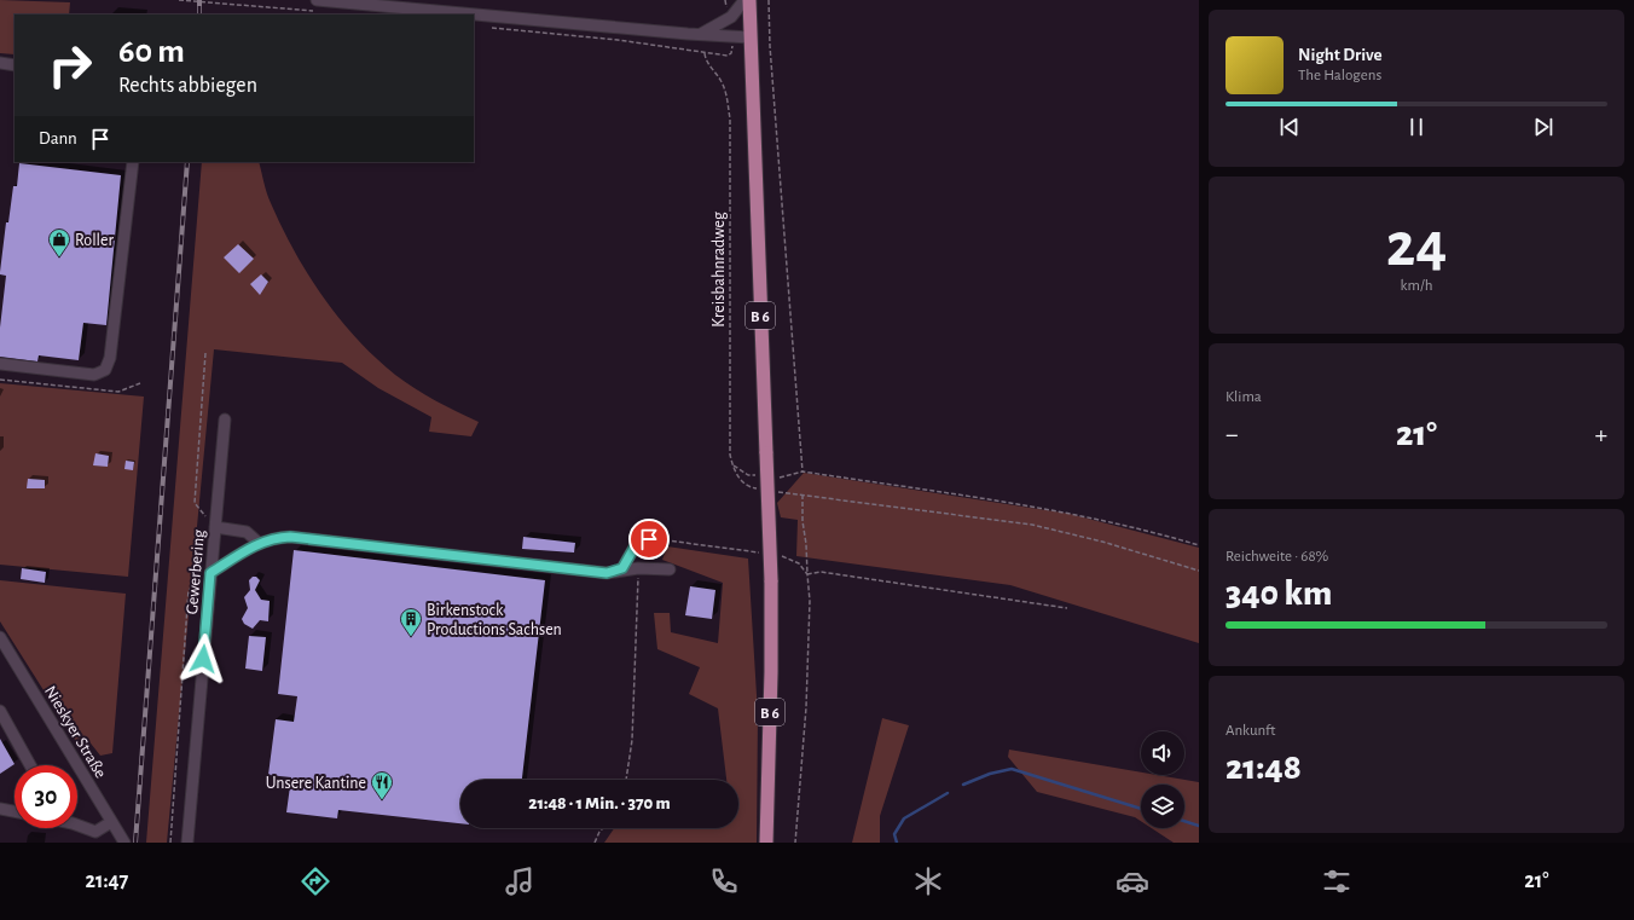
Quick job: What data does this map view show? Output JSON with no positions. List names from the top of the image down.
{
  "streets": {
    "main road": ["B 6"],
    "street": ["Gewerbering", "Nieskyer Straße"],
    "path": ["Kreisbahnradweg"]
  },
  "places": {
    "shop": ["Roller"],
    "building": ["Birkenstock Productions Sachsen"],
    "restaurant": ["Unsere Kantine"]
  },
  "page": {
    "turn": ["60 m", "Rechts abbiegen"],
    "song": ["Night Drive", "The Halogens"],
    "then": "Dann",
    "tile": [
      ["24", "km/h"],
      "Klima",
      ["Reichweite · 68%", "340 km"],
      ["Ankunft", "21:48"]
    ],
    "heat": ["−", "21°", "+"],
    "limit": "30",
    "trip": "21:48 · 1 Min. · 370 m",
    "tabs": ["21:47", "21°"]
  }
}
